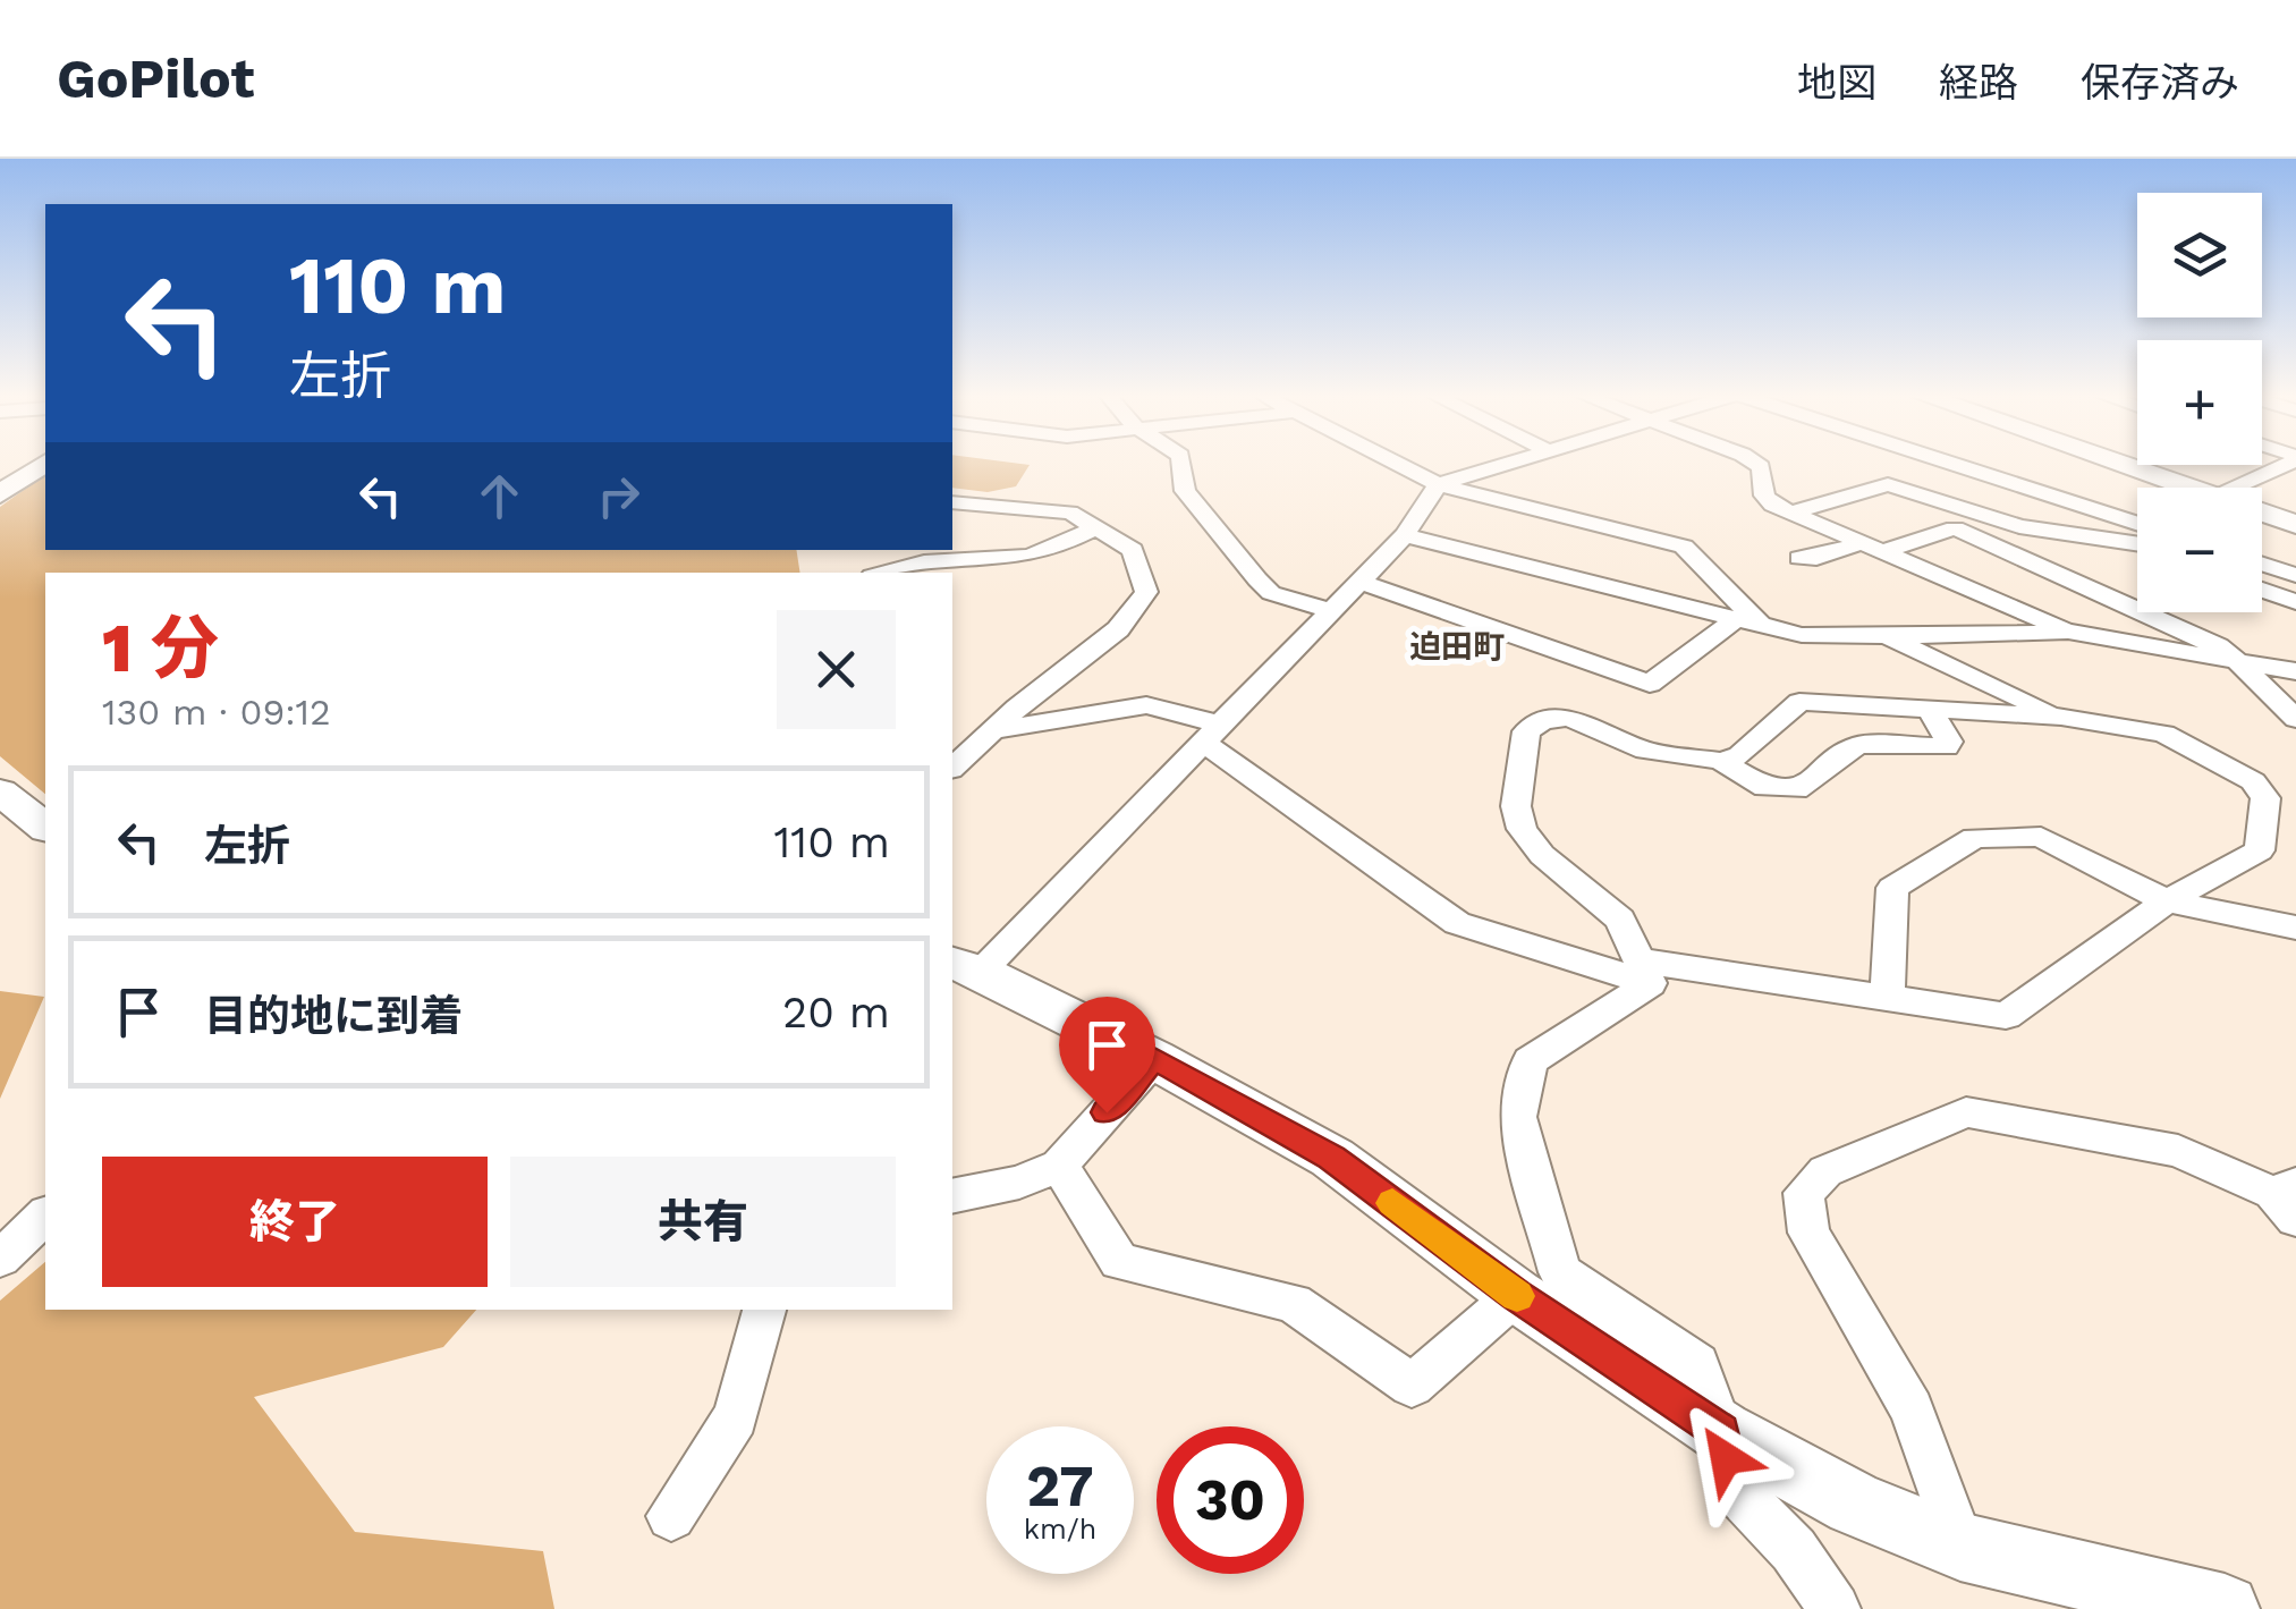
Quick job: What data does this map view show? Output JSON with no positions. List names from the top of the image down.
{
  "districts": ["迫田町"],
  "page": {
    "header": "GoPilot",
    "nav": ["地図", "経路", "保存済み"],
    "map_buttons": ["+", "−"],
    "turn": ["110 m", "左折"],
    "heading": ["1 分", "130 m · 09:12"],
    "list": [
      {
        "name": "左折",
        "value": "110 m"
      },
      {
        "name": "目的地に到着",
        "value": "20 m"
      }
    ],
    "buttons": ["終了", "共有"],
    "speed": "27 km/h",
    "limit": "30"
  }
}
